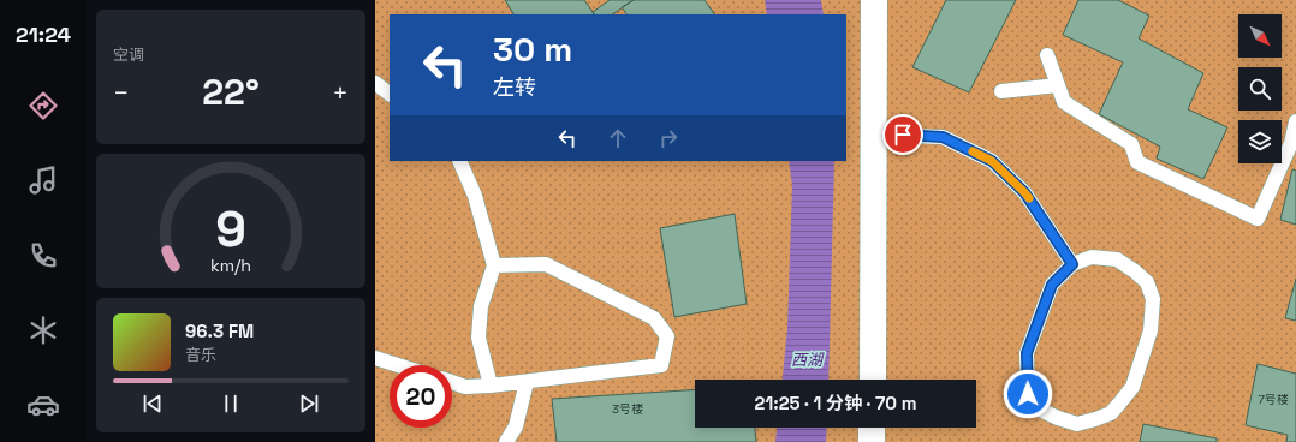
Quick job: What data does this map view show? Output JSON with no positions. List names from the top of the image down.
{
  "water": ["西湖"],
  "house_numbers": ["7号楼", "3号楼"],
  "north": "bottom right",
  "page": {
    "tabs": "21:24",
    "tile": "空调",
    "turn": ["30 m", "左转"],
    "heat": ["−", "22°", "+"],
    "song": ["96.3 FM", "音乐"],
    "limit": "20",
    "trip": "21:25 · 1 分钟 · 70 m",
    "gauge": ["9", "km/h"]
  }
}
